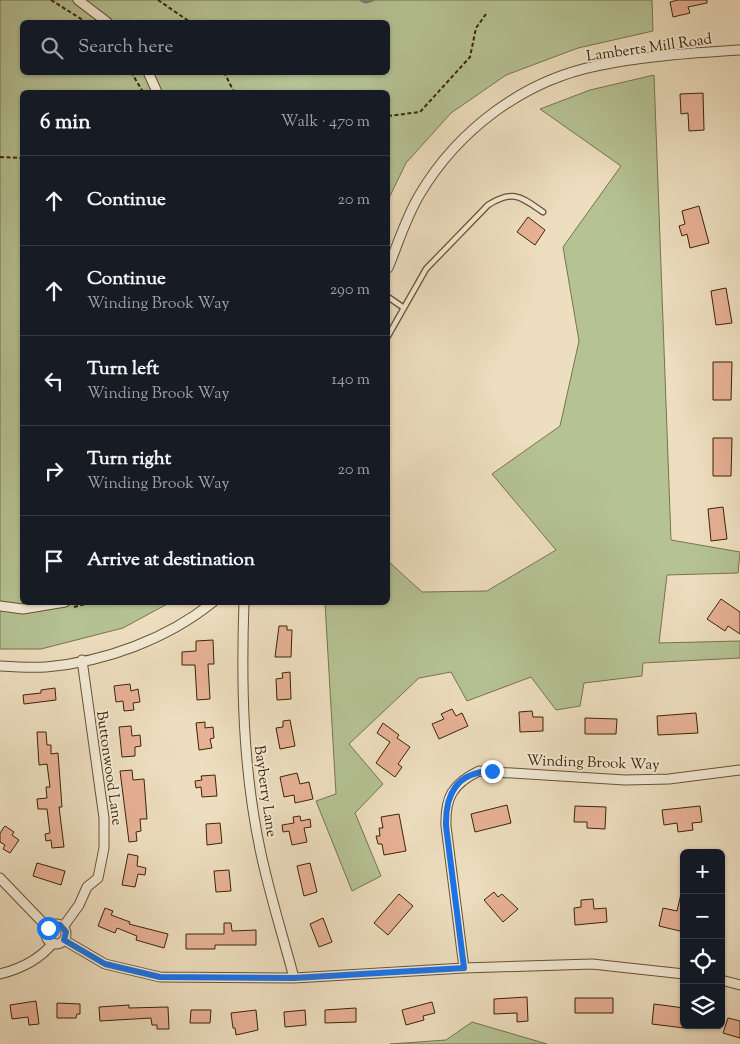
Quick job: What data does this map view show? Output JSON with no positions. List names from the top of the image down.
{
  "streets": {
    "street": [
      "Lamberts Mill Road",
      "Winding Brook Way",
      "Buttonwood Lane",
      "Bayberry Lane"
    ]
  },
  "page": {
    "search": "Search here",
    "heading": ["6 min", "Walk · 470 m"],
    "list": [
      ["Continue", "20 m"],
      ["Continue", "Winding Brook Way", "290 m"],
      ["Turn left", "Winding Brook Way", "140 m"],
      ["Turn right", "Winding Brook Way", "20 m"],
      "Arrive at destination"
    ],
    "map_buttons": ["+", "−"]
  }
}
